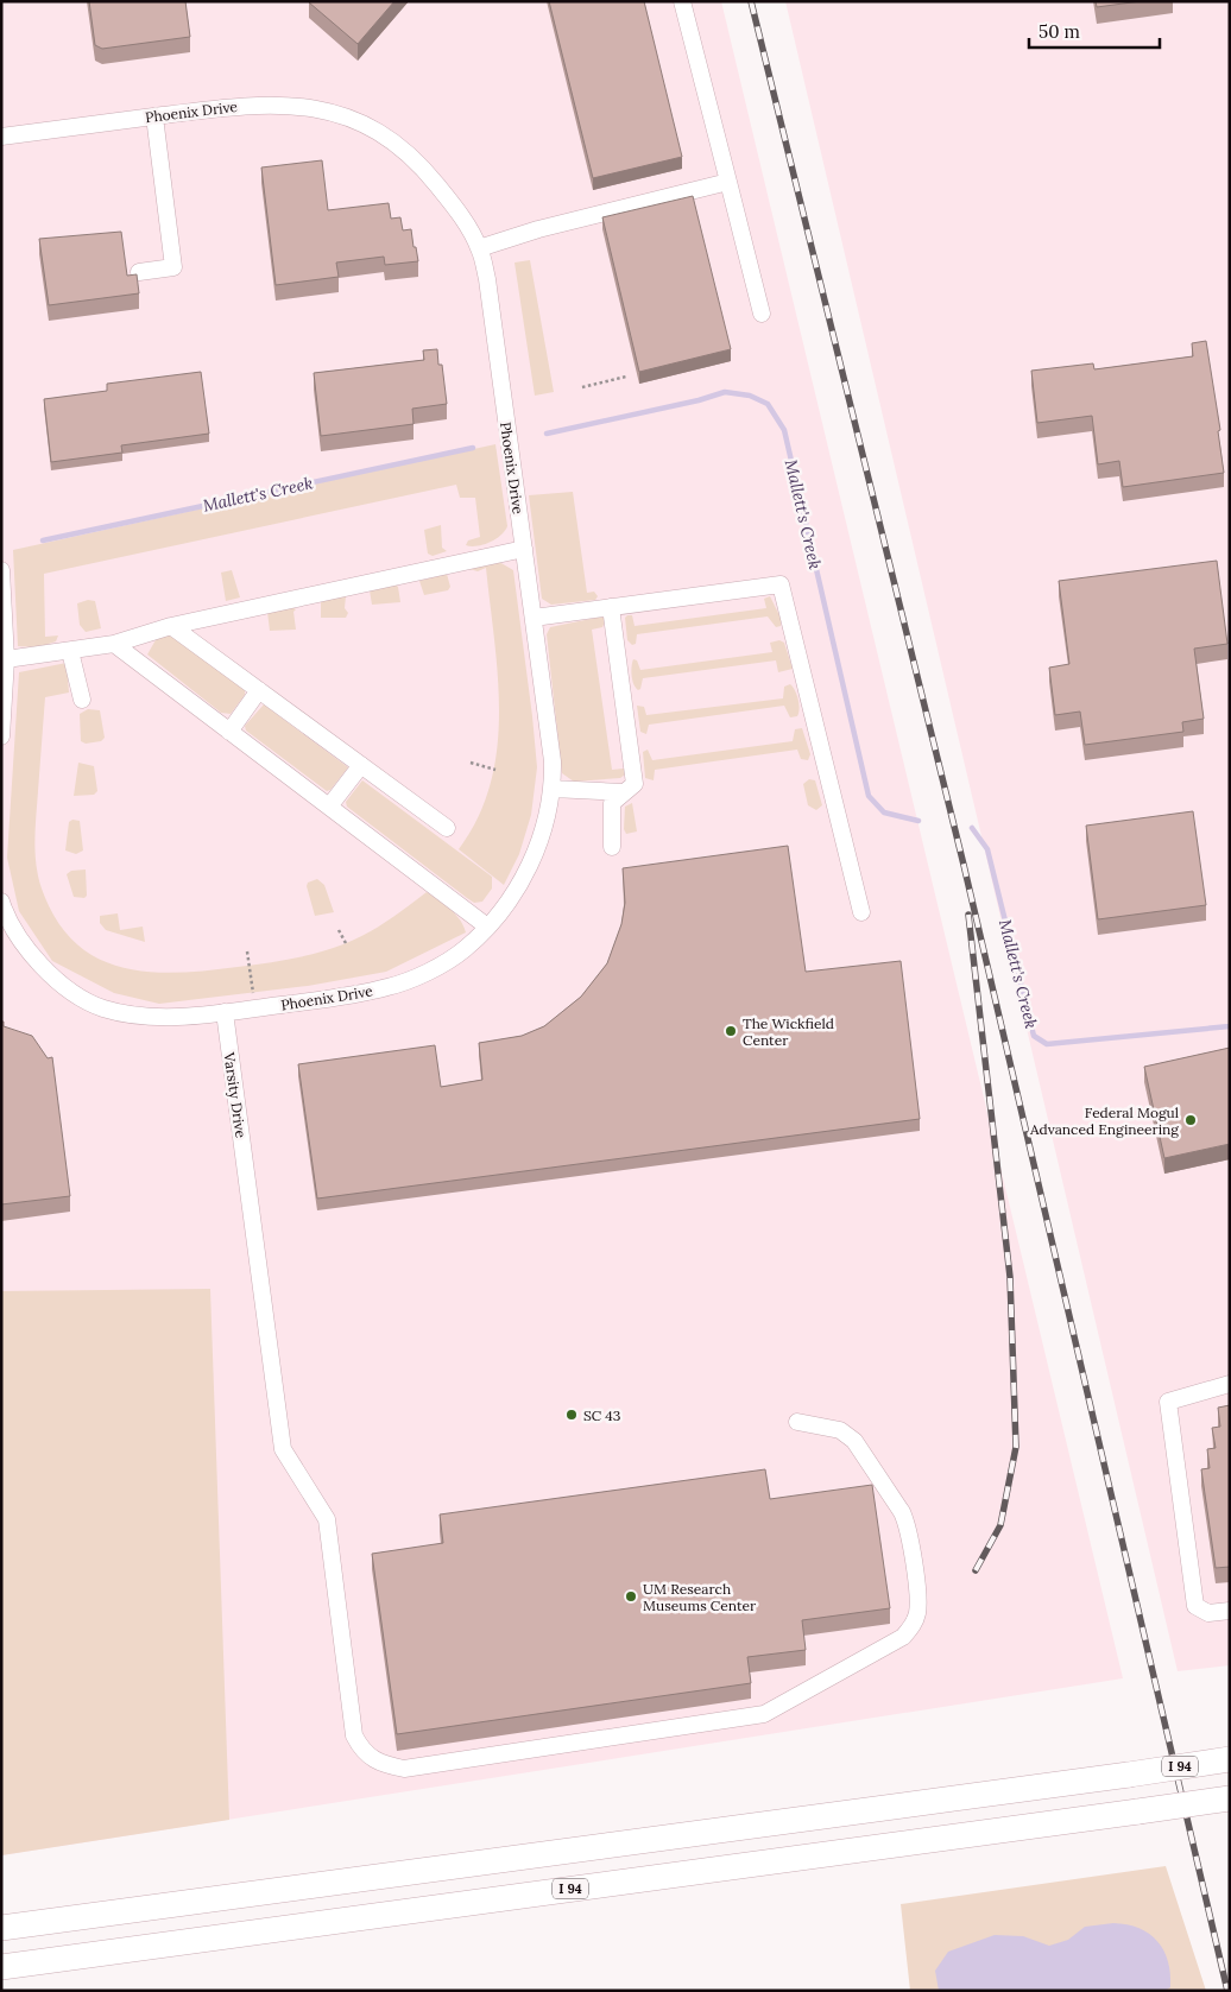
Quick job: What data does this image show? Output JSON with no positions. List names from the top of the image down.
{
  "streets": {
    "highway": ["I 94"],
    "street": ["Phoenix Drive", "Varsity Drive"]
  },
  "crossings": [
    ["Phoenix Drive", "Varsity Drive"]
  ],
  "water": ["Mallett's Creek"],
  "places": [
    "The Wickfield Center",
    "Federal Mogul Advanced Engineering",
    "SC 43",
    "UM Research Museums Center"
  ],
  "scale_bar": "50 m"
}
